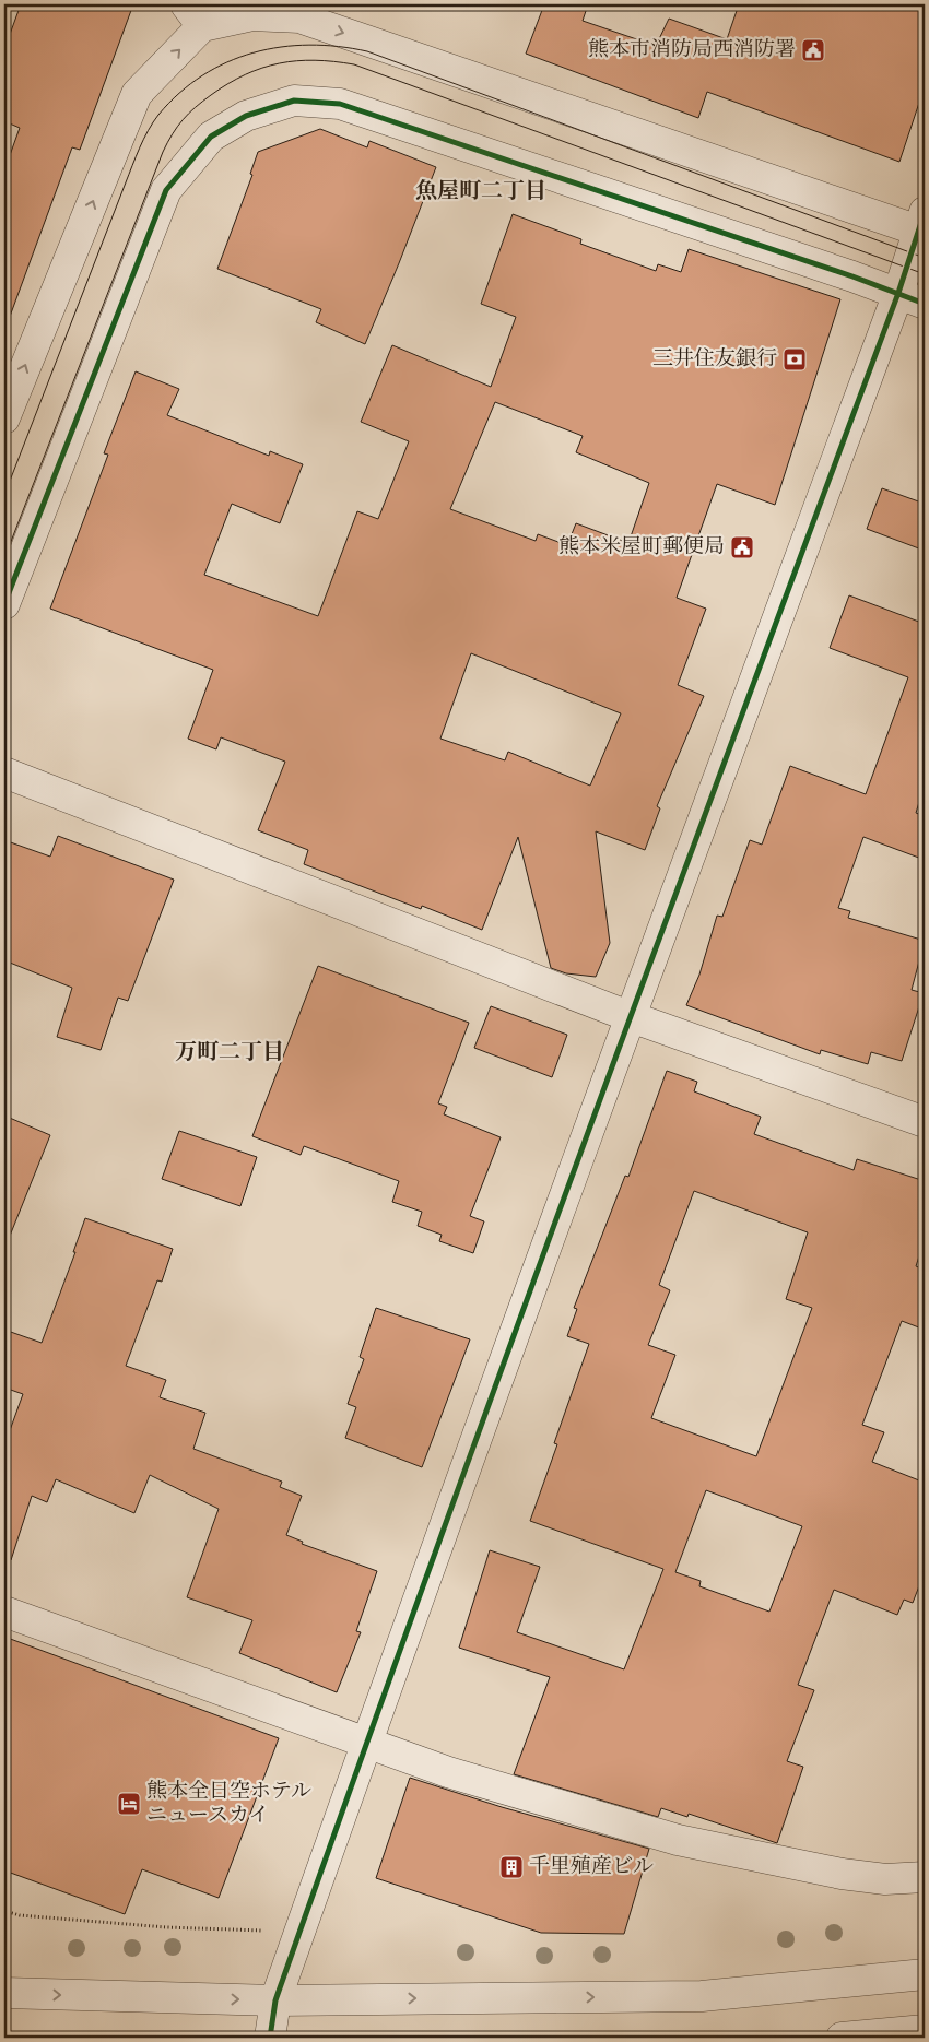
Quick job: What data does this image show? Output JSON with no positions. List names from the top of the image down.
{
  "districts": ["魚屋町二丁目", "万町二丁目"],
  "places": {
    "public building": ["熊本市消防局西消防署", "熊本米屋町郵便局"],
    "bank": ["三井住友銀行"],
    "hotel": ["熊本全日空ホテル ニュースカイ"],
    "building": ["千里殖産ビル"]
  }
}
